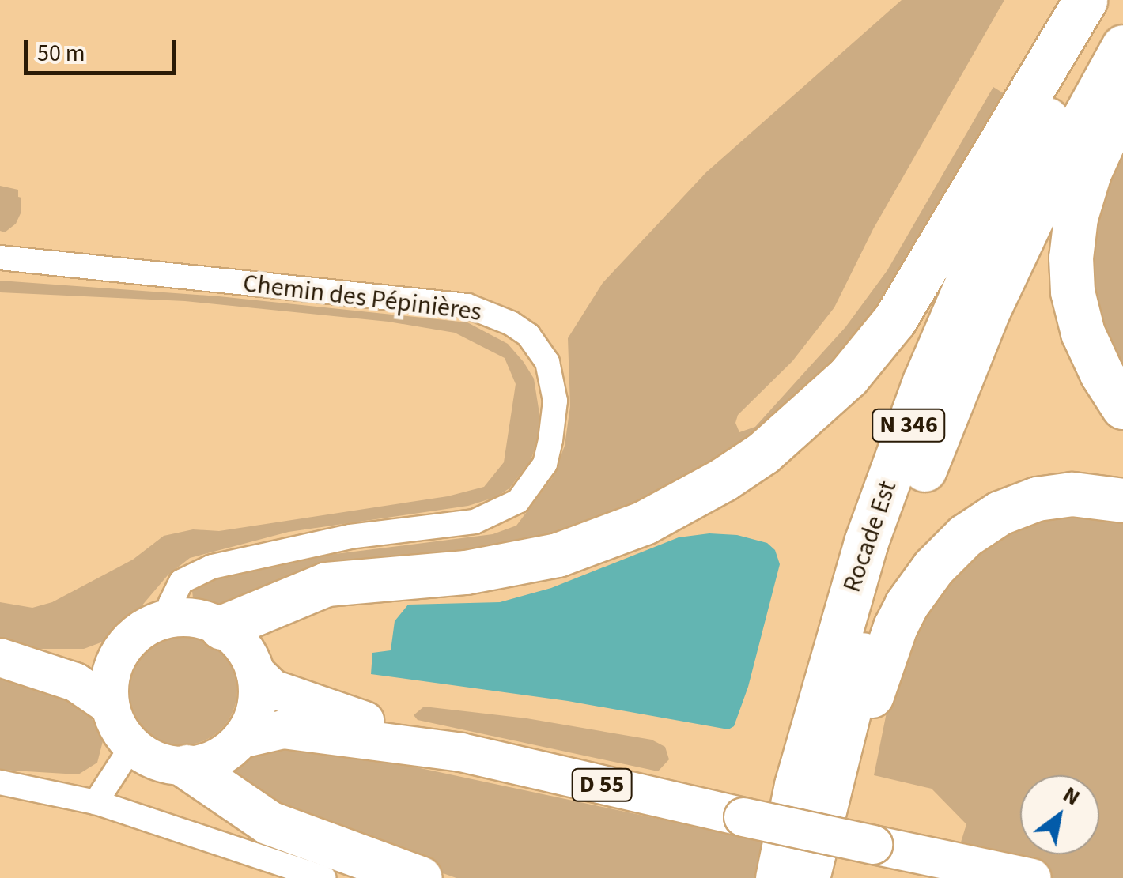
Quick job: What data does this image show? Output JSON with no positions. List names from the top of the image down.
{
  "streets": {
    "highway": ["N 346", "Rocade Est"],
    "main road": ["D 55"],
    "street": ["Chemin des Pépinières"]
  },
  "crossings": [
    ["Chemin des Pépinières", "D 55"]
  ],
  "scale_bar": "50 m",
  "north": "top right"
}
